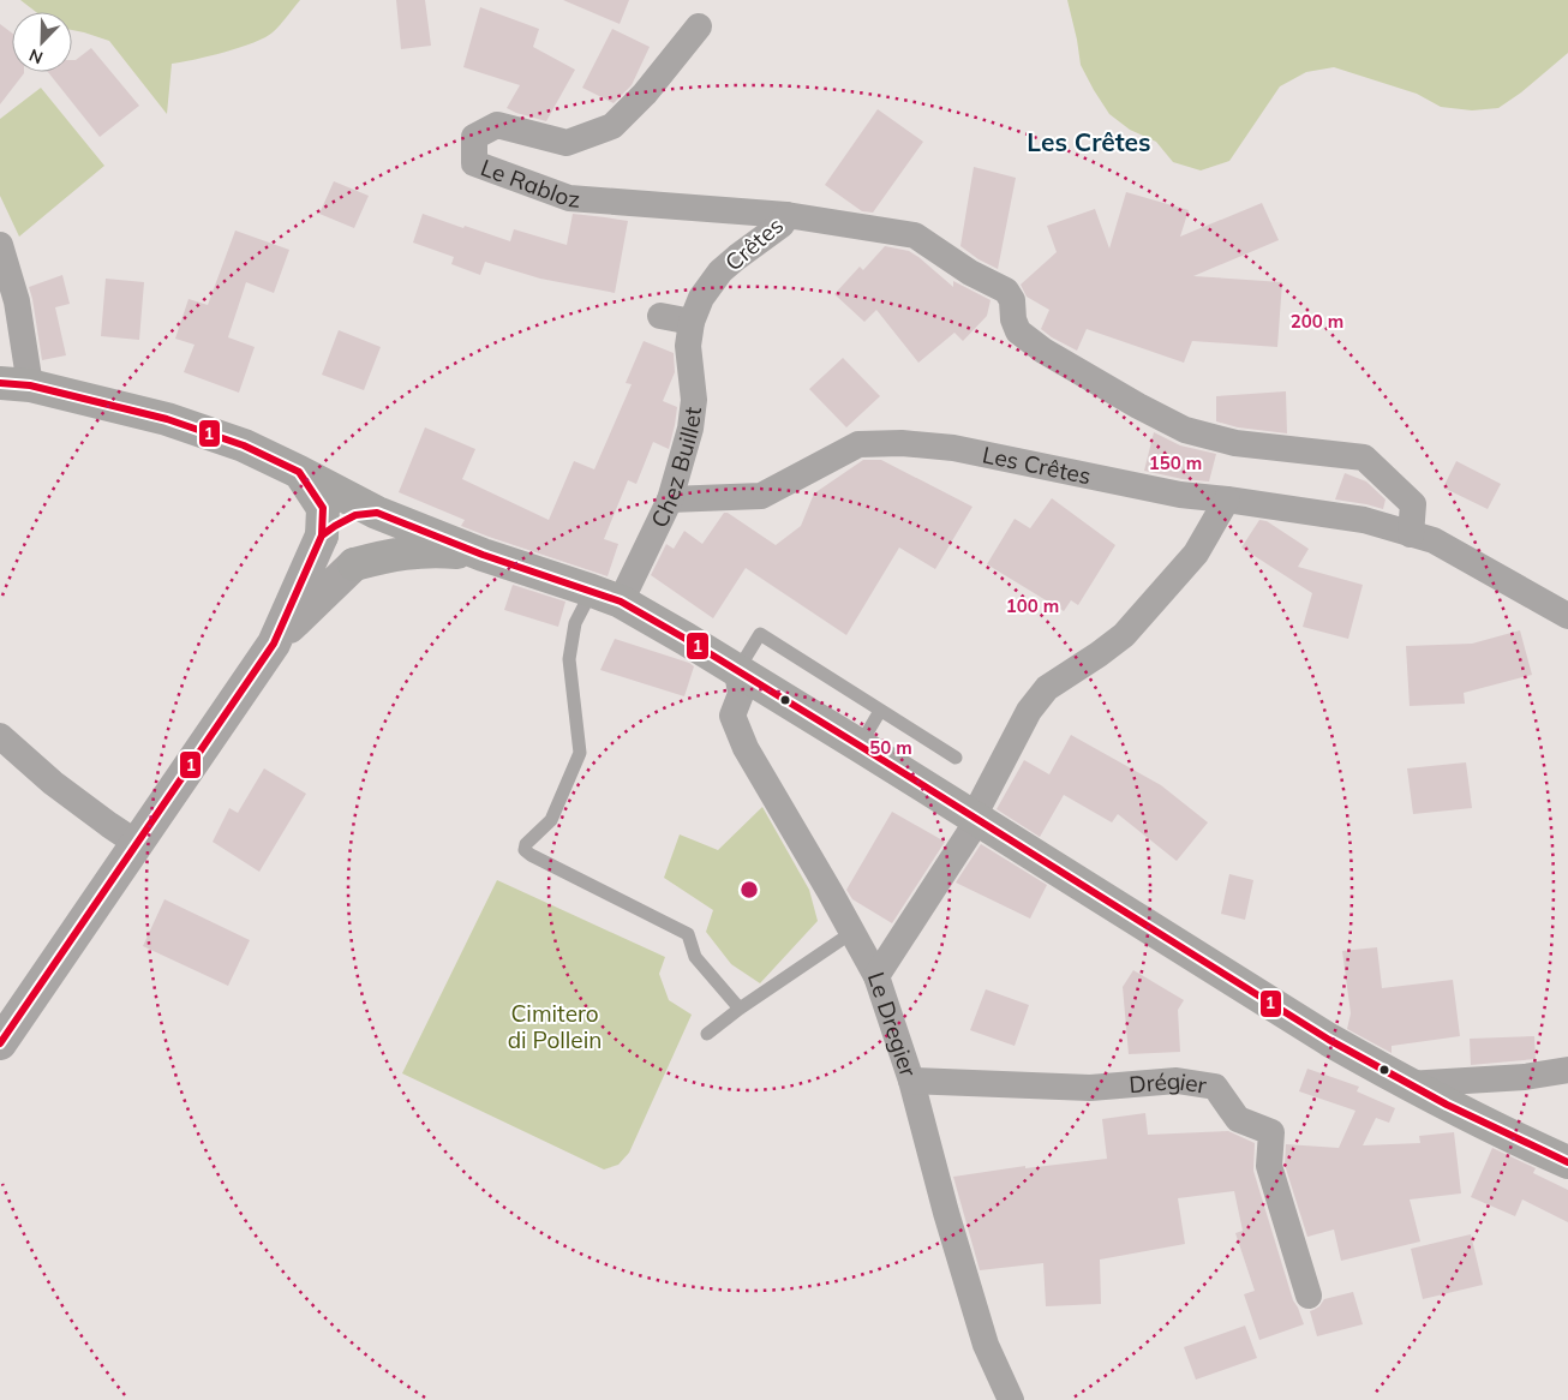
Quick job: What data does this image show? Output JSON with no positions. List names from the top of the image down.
{
  "streets": {
    "street": [
      "Le Rabloz",
      "Crêtes",
      "Chez Buillet",
      "Les Crêtes",
      "Le Dregier",
      "Drégier"
    ]
  },
  "crossings": [
    ["Le Rabloz", "Crêtes"],
    ["Crêtes", "Chez Buillet"],
    ["Crêtes", "Les Crêtes"],
    ["Chez Buillet", "Les Crêtes"],
    ["Le Dregier", "Drégier"]
  ],
  "districts": ["Les Crêtes"],
  "parks": ["Cimitero di Pollein"],
  "lines": ["transit line 1"],
  "north": "bottom left",
  "rings": [
    "200 m",
    "150 m",
    "100 m",
    "50 m"
  ]
}
